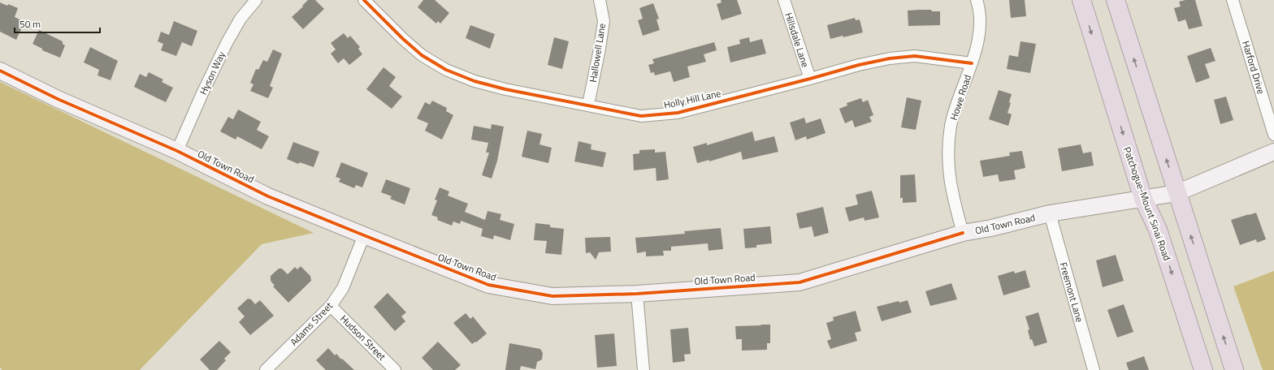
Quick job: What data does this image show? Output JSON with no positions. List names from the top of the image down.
{
  "streets": {
    "highway": ["Patchogue-Mount Sinai Road"],
    "main road": ["Old Town Road"],
    "street": [
      "Hillsdale Lane",
      "Hallowell Lane",
      "Harford Drive",
      "Hyson Way",
      "Howe Road",
      "Holly Hill Lane",
      "Freemont Lane",
      "Adams Street",
      "Hudson Street"
    ]
  },
  "crossings": [
    ["Hillsdale Lane", "Holly Hill Lane"],
    ["Hallowell Lane", "Holly Hill Lane"],
    ["Hyson Way", "Old Town Road"],
    ["Howe Road", "Holly Hill Lane"],
    ["Howe Road", "Old Town Road"],
    ["Old Town Road", "Patchogue-Mount Sinai Road"],
    ["Old Town Road", "Freemont Lane"],
    ["Old Town Road", "Adams Street"],
    ["Adams Street", "Hudson Street"]
  ],
  "scale_bar": "50 m"
}
